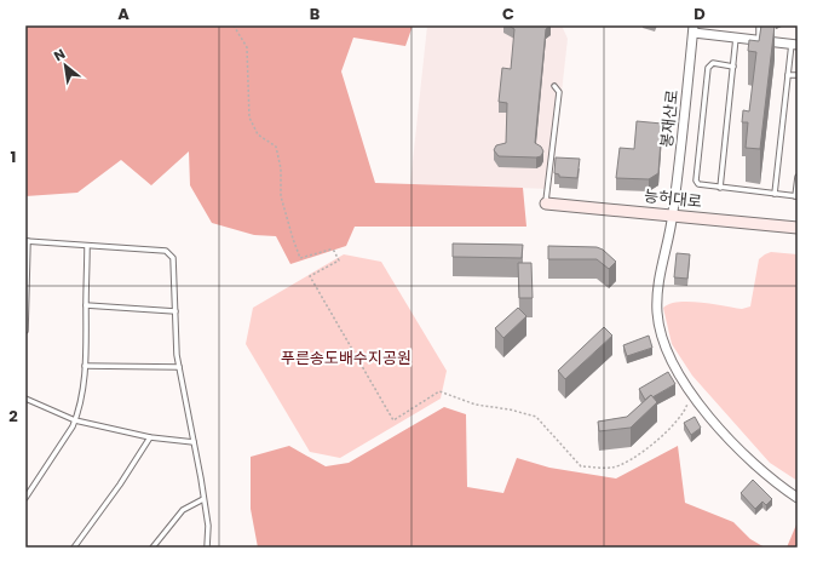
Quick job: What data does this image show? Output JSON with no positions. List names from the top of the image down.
{
  "streets": {
    "main road": ["능허대로"],
    "street": ["봉재산로"]
  },
  "crossings": [
    ["봉재산로", "능허대로"]
  ],
  "parks": ["푸른송도배수지공원"],
  "north": "top left",
  "grid": {
    "columns": [
      "A",
      "B",
      "C",
      "D"
    ],
    "rows": ["1", "2"]
  }
}
